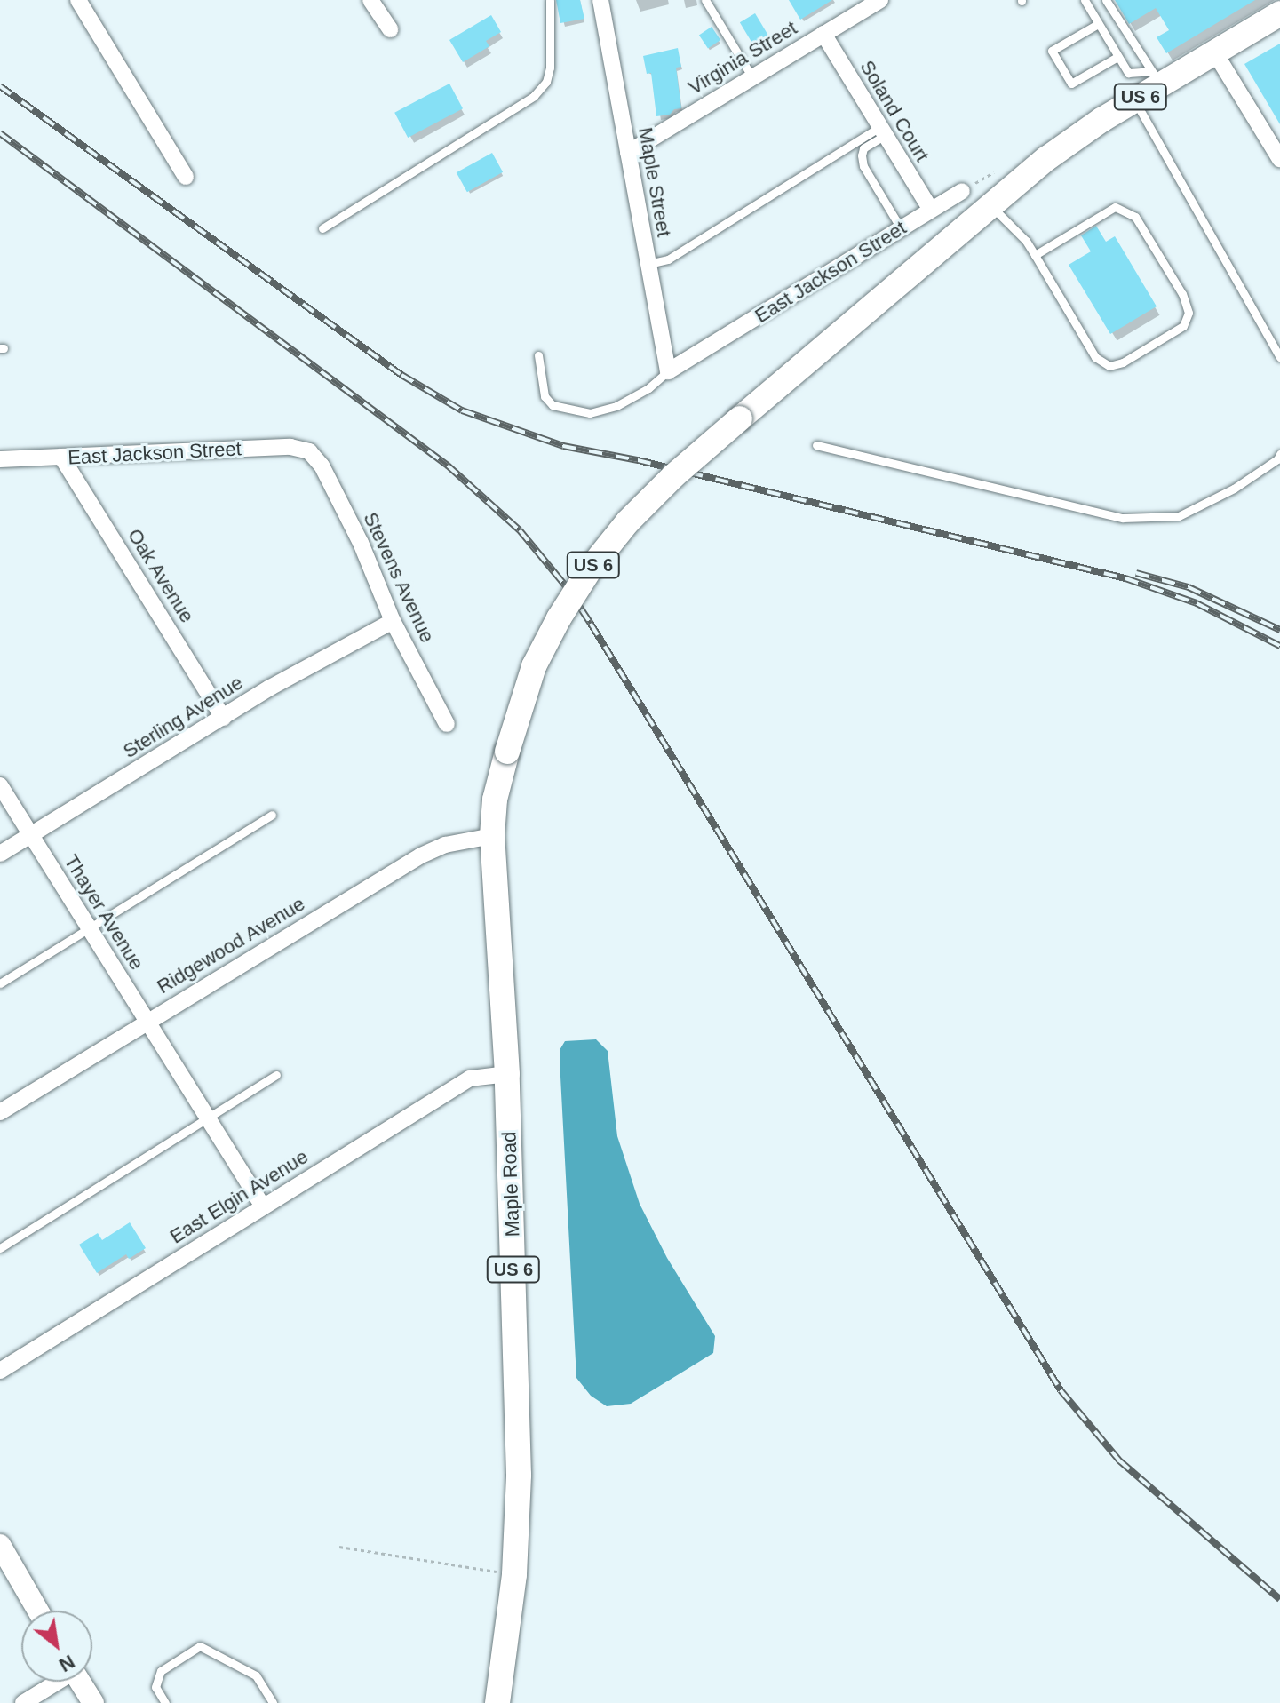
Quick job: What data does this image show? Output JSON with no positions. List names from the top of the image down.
{
  "streets": {
    "main road": ["US 6", "Maple Road"],
    "street": [
      "Virginia Street",
      "Soland Court",
      "Maple Street",
      "East Jackson Street",
      "Oak Avenue",
      "Stevens Avenue",
      "Sterling Avenue",
      "Thayer Avenue",
      "Ridgewood Avenue",
      "East Elgin Avenue"
    ]
  },
  "crossings": [
    ["Virginia Street", "Soland Court"],
    ["Virginia Street", "Maple Street"],
    ["US 6", "Ridgewood Avenue"],
    ["US 6", "Maple Road"],
    ["Soland Court", "East Jackson Street"],
    ["Maple Street", "East Jackson Street"],
    ["East Jackson Street", "Oak Avenue"],
    ["East Jackson Street", "Stevens Avenue"],
    ["Oak Avenue", "Sterling Avenue"],
    ["Stevens Avenue", "Sterling Avenue"],
    ["Sterling Avenue", "Thayer Avenue"],
    ["Thayer Avenue", "Ridgewood Avenue"],
    ["Thayer Avenue", "East Elgin Avenue"],
    ["Ridgewood Avenue", "Maple Road"],
    ["Maple Road", "East Elgin Avenue"]
  ],
  "north": "bottom right"
}
